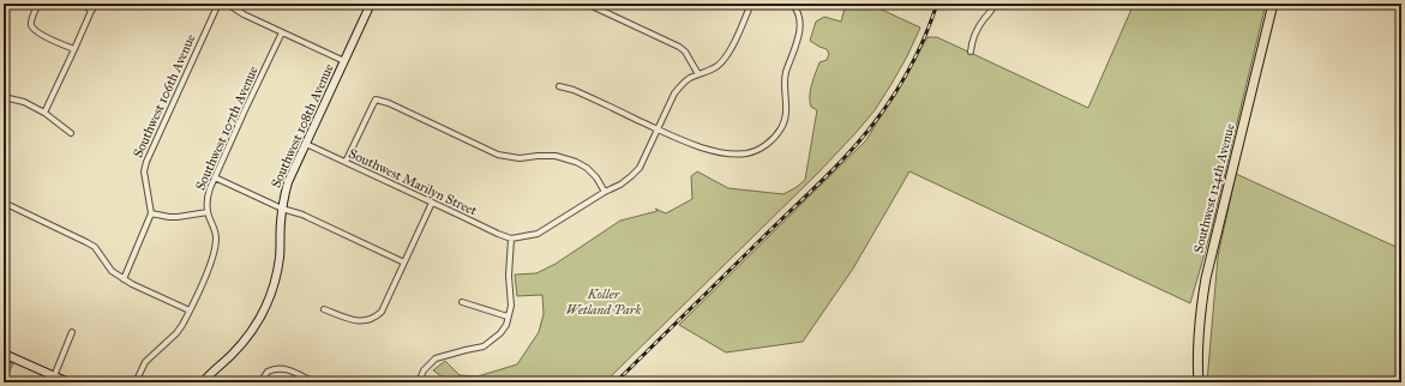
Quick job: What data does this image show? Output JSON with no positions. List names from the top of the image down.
{
  "streets": {
    "main road": ["Southwest 124th Avenue"],
    "street": [
      "Southwest 106th Avenue",
      "Southwest 108th Avenue",
      "Southwest 107th Avenue",
      "Southwest Marilyn Street"
    ]
  },
  "crossings": [
    ["Southwest 108th Avenue", "Southwest Marilyn Street"]
  ],
  "parks": ["Koller Wetland Park"]
}
